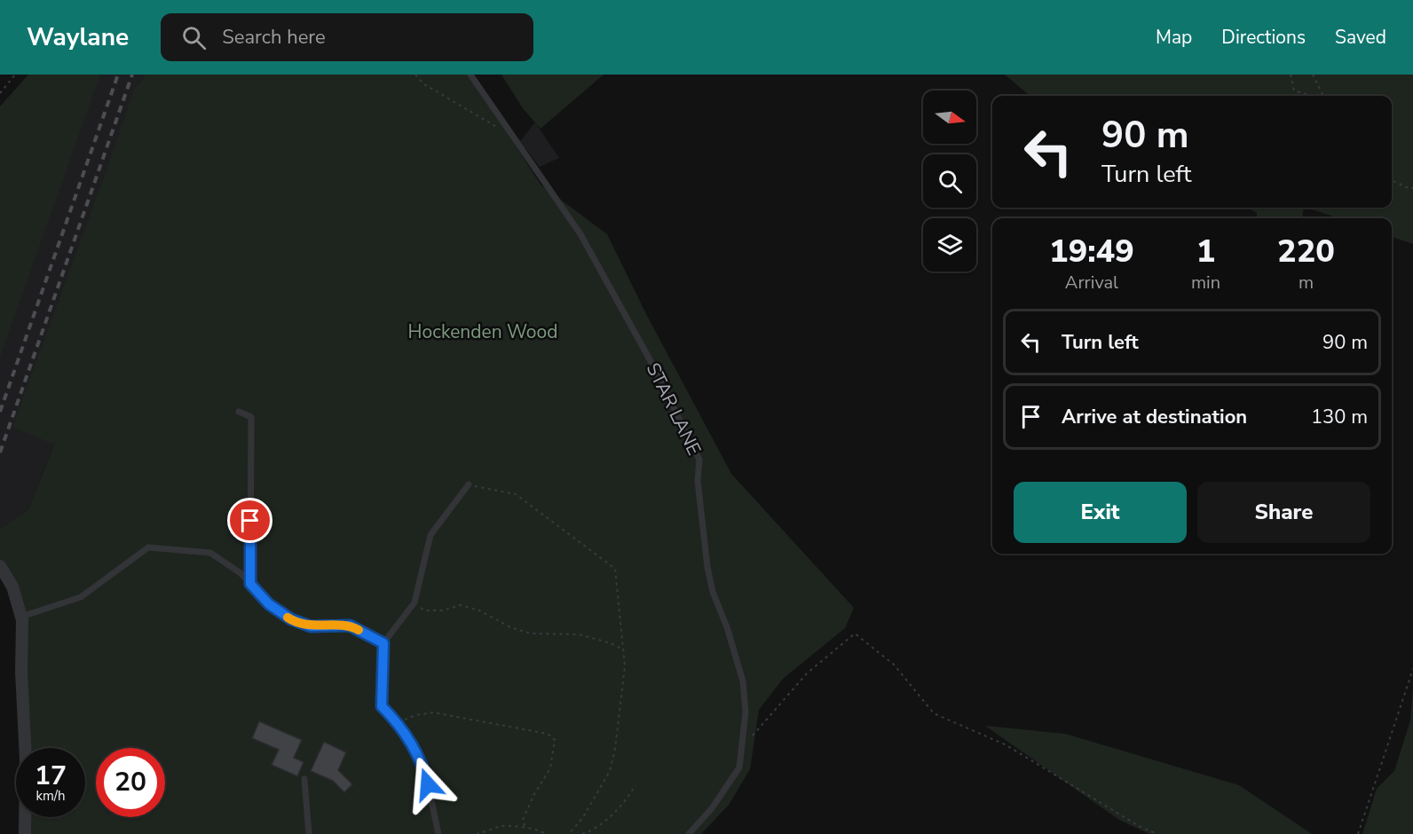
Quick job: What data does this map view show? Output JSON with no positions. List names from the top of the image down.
{
  "streets": {
    "lane": ["STAR LANE"]
  },
  "parks": ["Hockenden Wood"],
  "north": "right",
  "page": {
    "header": "Waylane",
    "search": "Search here",
    "nav": ["Map", "Directions", "Saved"],
    "turn": ["90 m", "Turn left"],
    "eta": [
      "19:49",
      "Arrival",
      "1",
      "min",
      "220",
      "m"
    ],
    "list": [
      {
        "name": "Turn left",
        "value": "90 m"
      },
      {
        "name": "Arrive at destination",
        "value": "130 m"
      }
    ],
    "buttons": ["Exit", "Share"],
    "speed": "17 km/h",
    "limit": "20"
  }
}
